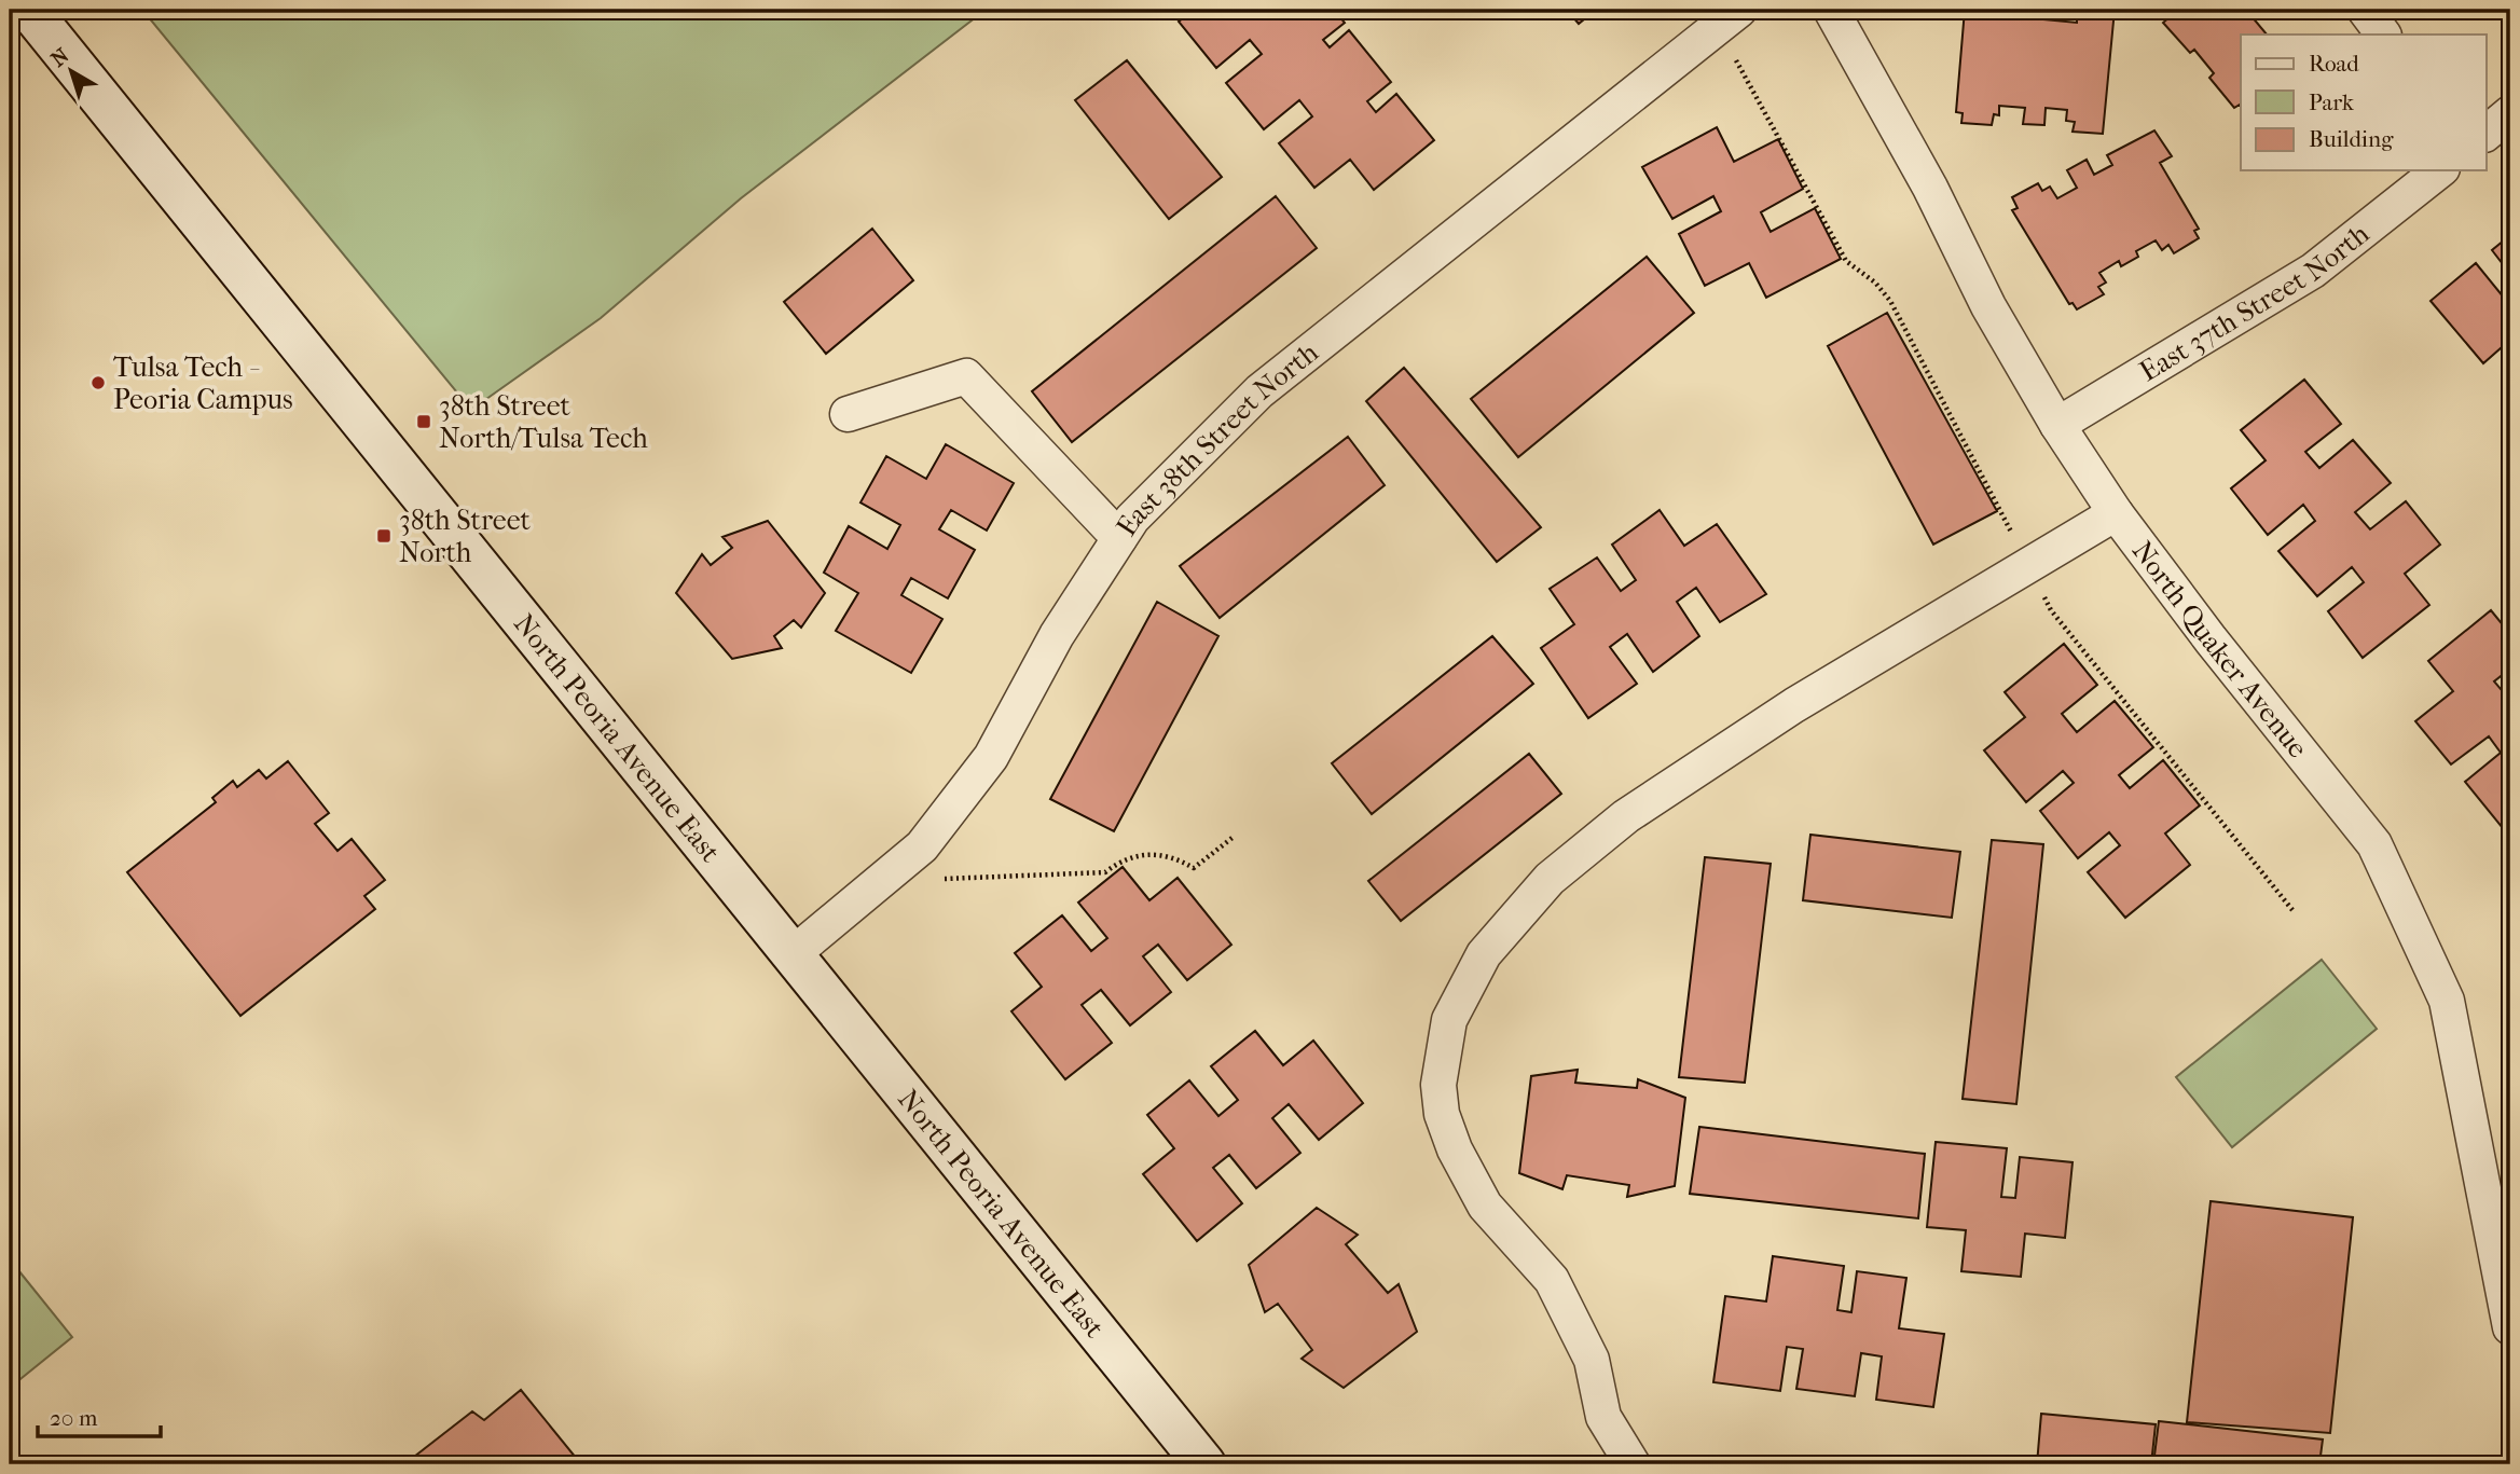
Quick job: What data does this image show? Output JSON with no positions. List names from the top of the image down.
{
  "streets": {
    "main road": ["North Peoria Avenue East"],
    "street": ["East 37th Street North", "East 38th Street North", "North Quaker Avenue"]
  },
  "crossings": [
    ["East 37th Street North", "North Quaker Avenue"],
    ["East 38th Street North", "North Peoria Avenue East"]
  ],
  "places": {
    "other": ["Tulsa Tech - Peoria Campus"],
    "transit": ["38th Street North/Tulsa Tech", "38th Street North"]
  },
  "legend": ["Road", "Park", "Building"],
  "scale_bar": "20 m",
  "north": "top left"
}
